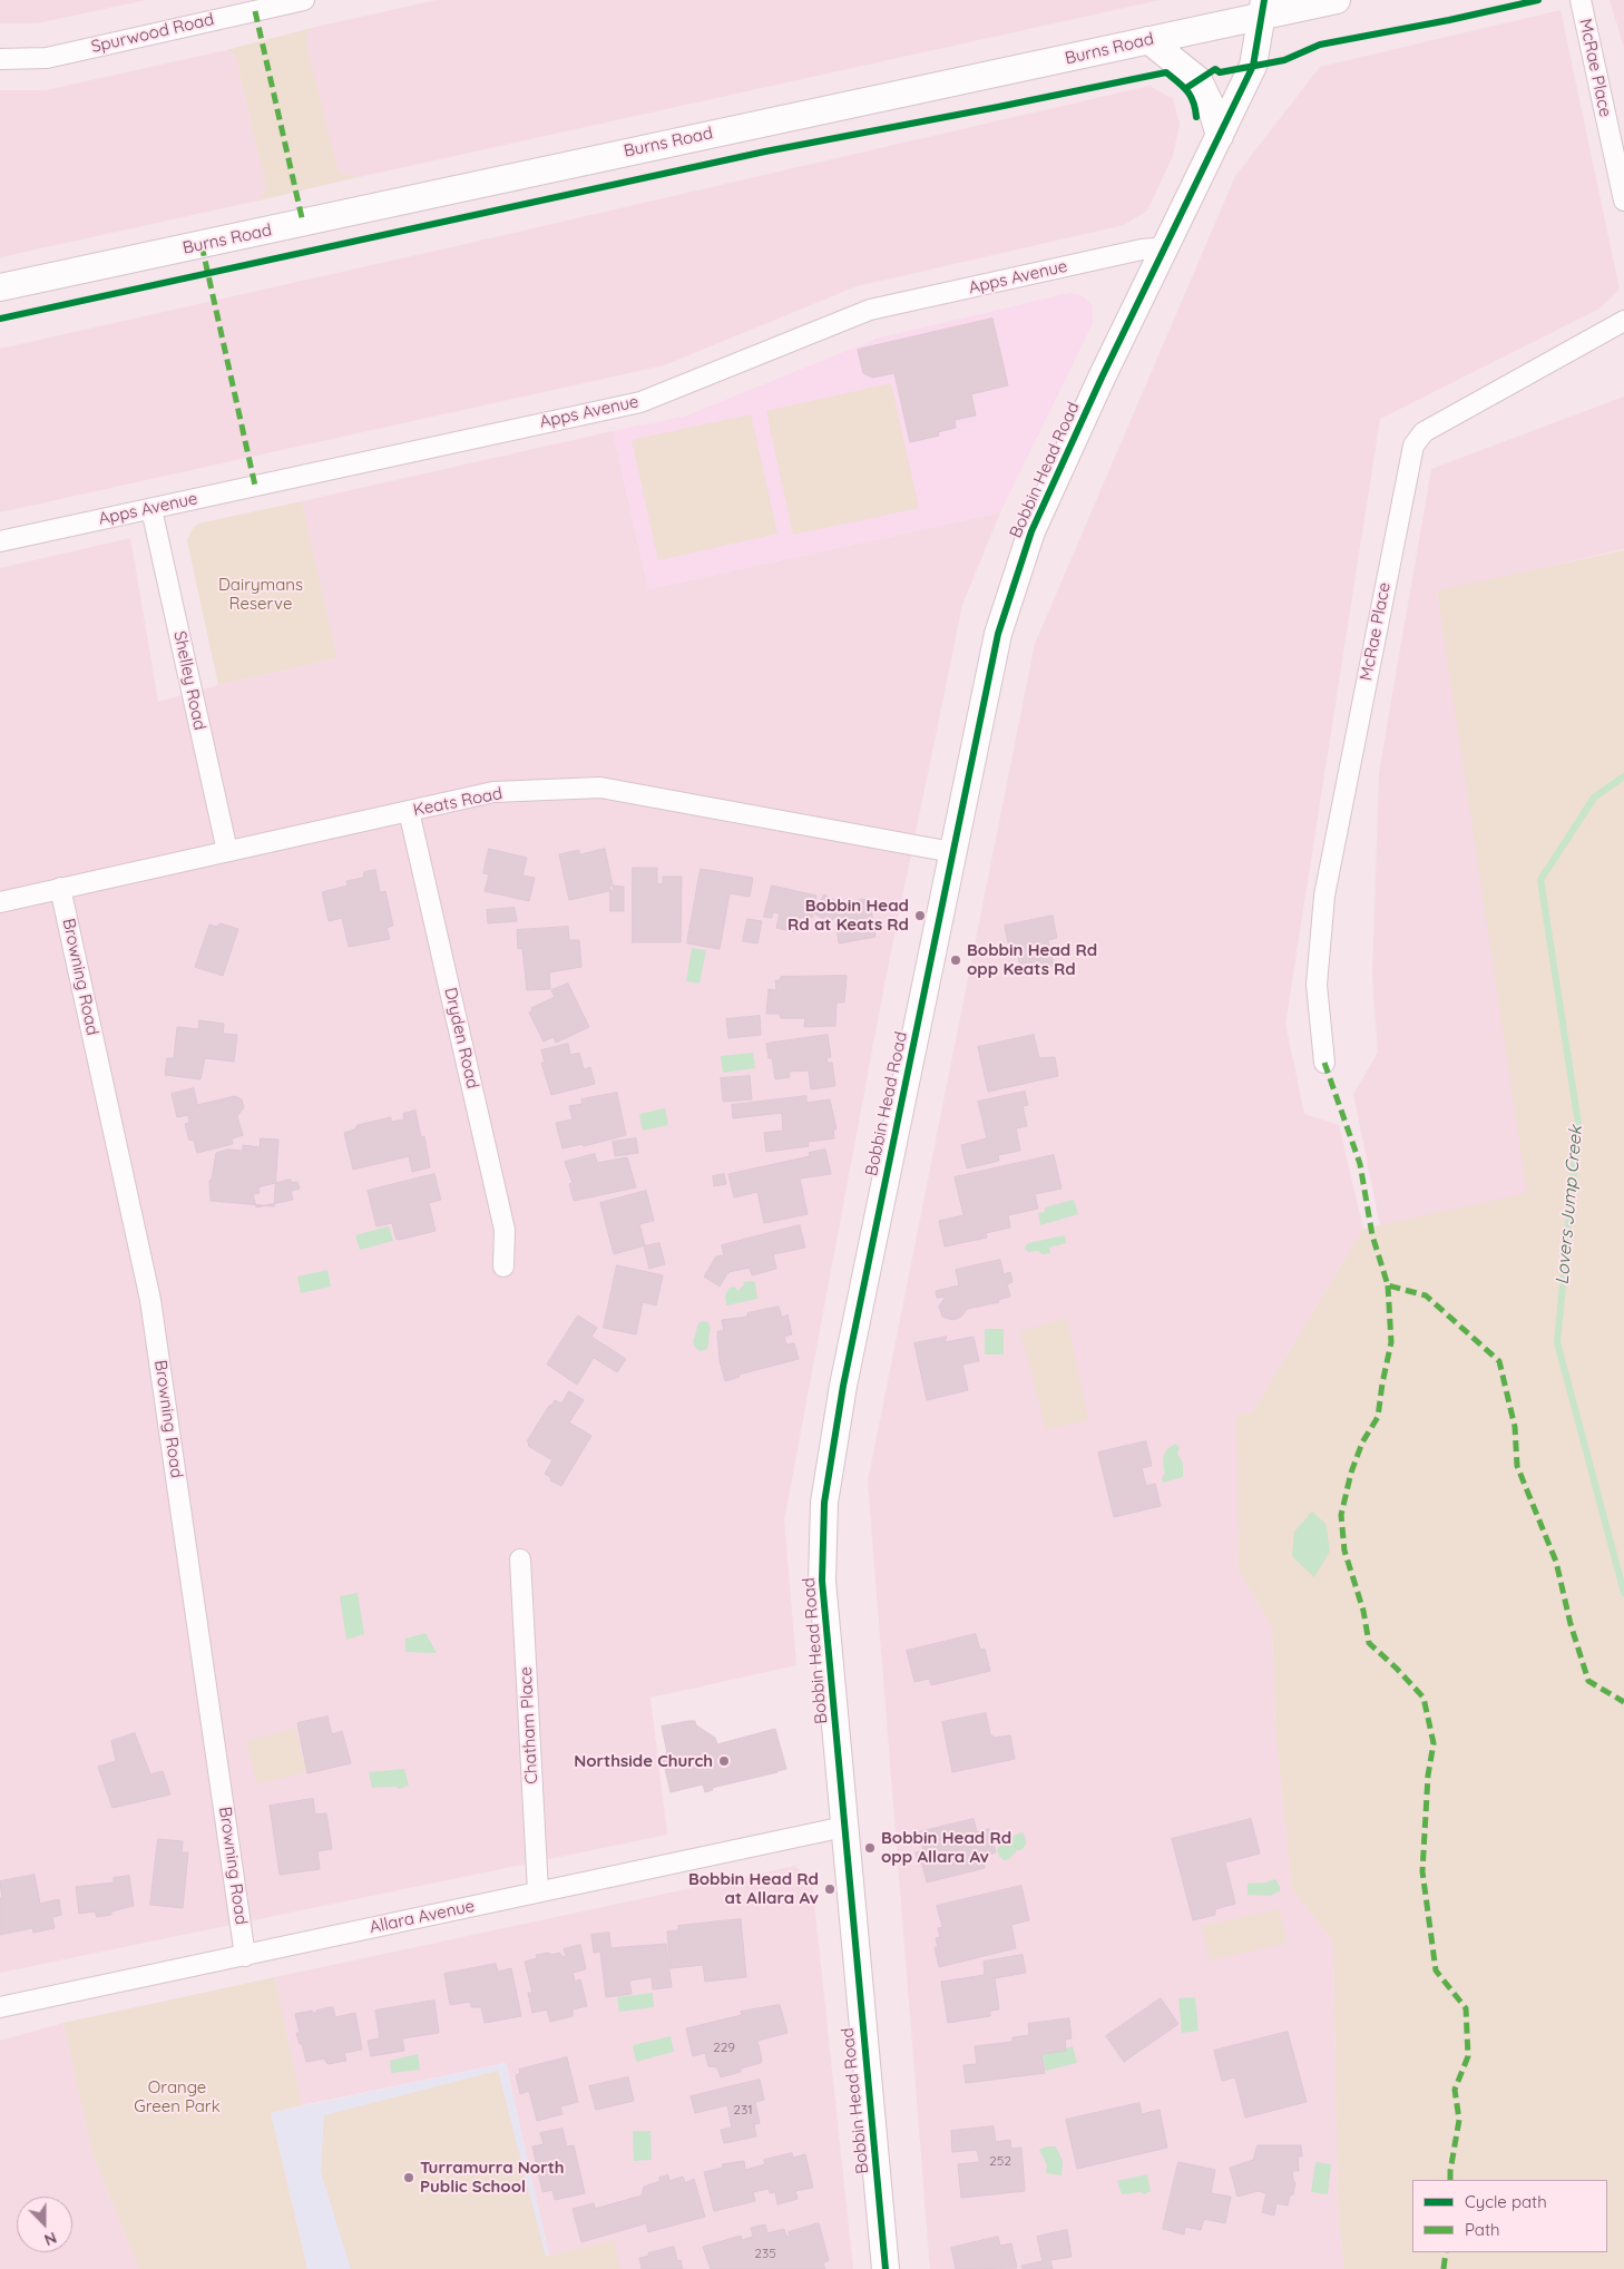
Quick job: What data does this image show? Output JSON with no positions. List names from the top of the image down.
{
  "streets": {
    "main road": ["Burns Road", "Bobbin Head Road"],
    "street": [
      "Spurwood Road",
      "McRae Place",
      "Apps Avenue",
      "Shelley Road",
      "Keats Road",
      "Browning Road",
      "Dryden Road",
      "Chatham Place",
      "Allara Avenue"
    ]
  },
  "crossings": [
    ["Burns Road", "Bobbin Head Road"],
    ["Apps Avenue", "Bobbin Head Road"],
    ["Apps Avenue", "Shelley Road"],
    ["Bobbin Head Road", "Keats Road"],
    ["Bobbin Head Road", "Allara Avenue"],
    ["Shelley Road", "Keats Road"],
    ["Keats Road", "Browning Road"],
    ["Keats Road", "Dryden Road"],
    ["Browning Road", "Allara Avenue"],
    ["Chatham Place", "Allara Avenue"]
  ],
  "water": ["Lovers Jump Creek"],
  "parks": ["Dairymans Reserve", "Orange Green Park"],
  "places": [
    "Bobbin Head Rd at Keats Rd",
    "Bobbin Head Rd opp Keats Rd",
    "Northside Church",
    "Bobbin Head Rd opp Allara Av",
    "Bobbin Head Rd at Allara Av",
    "Turramurra North Public School"
  ],
  "house_numbers": [
    "229",
    "231",
    "252",
    "235"
  ],
  "legend": ["Cycle path", "Path"],
  "north": "bottom"
}
